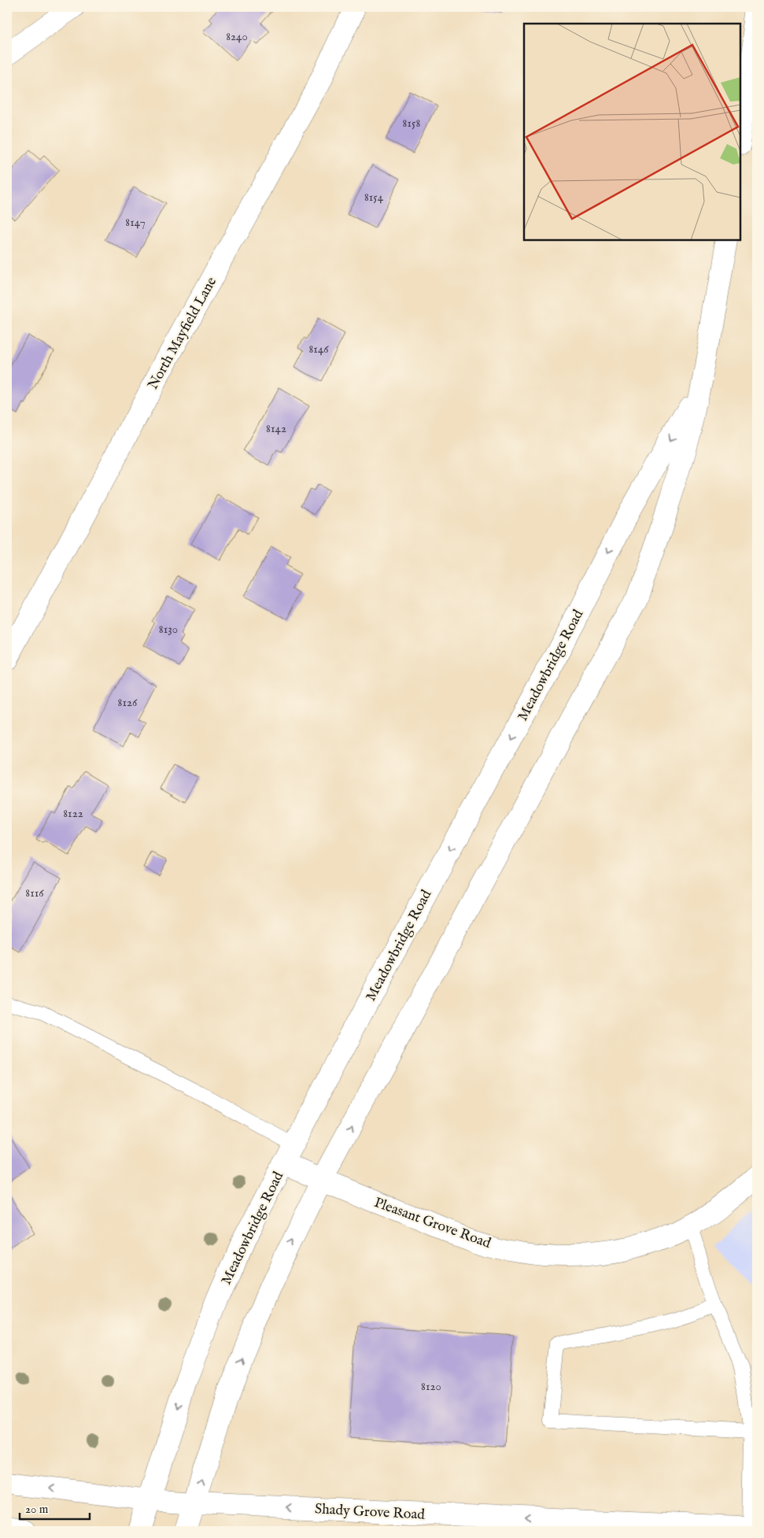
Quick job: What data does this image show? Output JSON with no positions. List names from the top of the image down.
{
  "streets": {
    "main road": [
      "North Mayfield Lane",
      "Meadowbridge Road",
      "Pleasant Grove Road",
      "Shady Grove Road"
    ]
  },
  "crossings": [
    ["Meadowbridge Road", "Pleasant Grove Road"],
    ["Meadowbridge Road", "Shady Grove Road"]
  ],
  "one_way": ["Shady Grove Road"],
  "house_numbers": [
    "8240",
    "8158",
    "8154",
    "8147",
    "8146",
    "8142",
    "8130",
    "8126",
    "8122",
    "8116",
    "8120"
  ],
  "scale_bar": "20 m"
}
